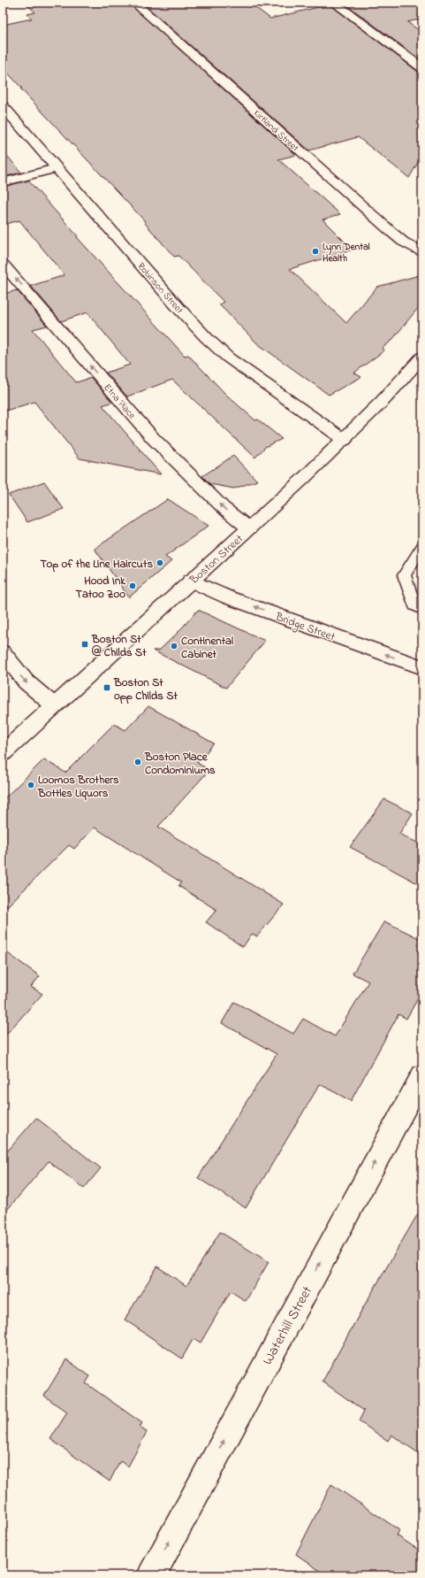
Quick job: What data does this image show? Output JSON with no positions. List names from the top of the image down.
{
  "streets": {
    "street": [
      "Kirtland Street",
      "Robinson Street",
      "Etna Place",
      "Boston Street",
      "Bridge Street",
      "Waterhill Street"
    ]
  },
  "crossings": [
    ["Robinson Street", "Boston Street"],
    ["Etna Place", "Boston Street"],
    ["Boston Street", "Bridge Street"]
  ],
  "one_way": ["Etna Place", "Bridge Street", "Waterhill Street"],
  "places": {
    "other": [
      "Lynn Dental Health",
      "Top of the Line Haircuts",
      "Hood Ink Tatoo Zoo",
      "Continental Cabinet",
      "Boston Place Condominiums",
      "Loomos Brothers Bottles Liquors"
    ],
    "transit": ["Boston St @ Childs St", "Boston St opp Childs St"]
  }
}
